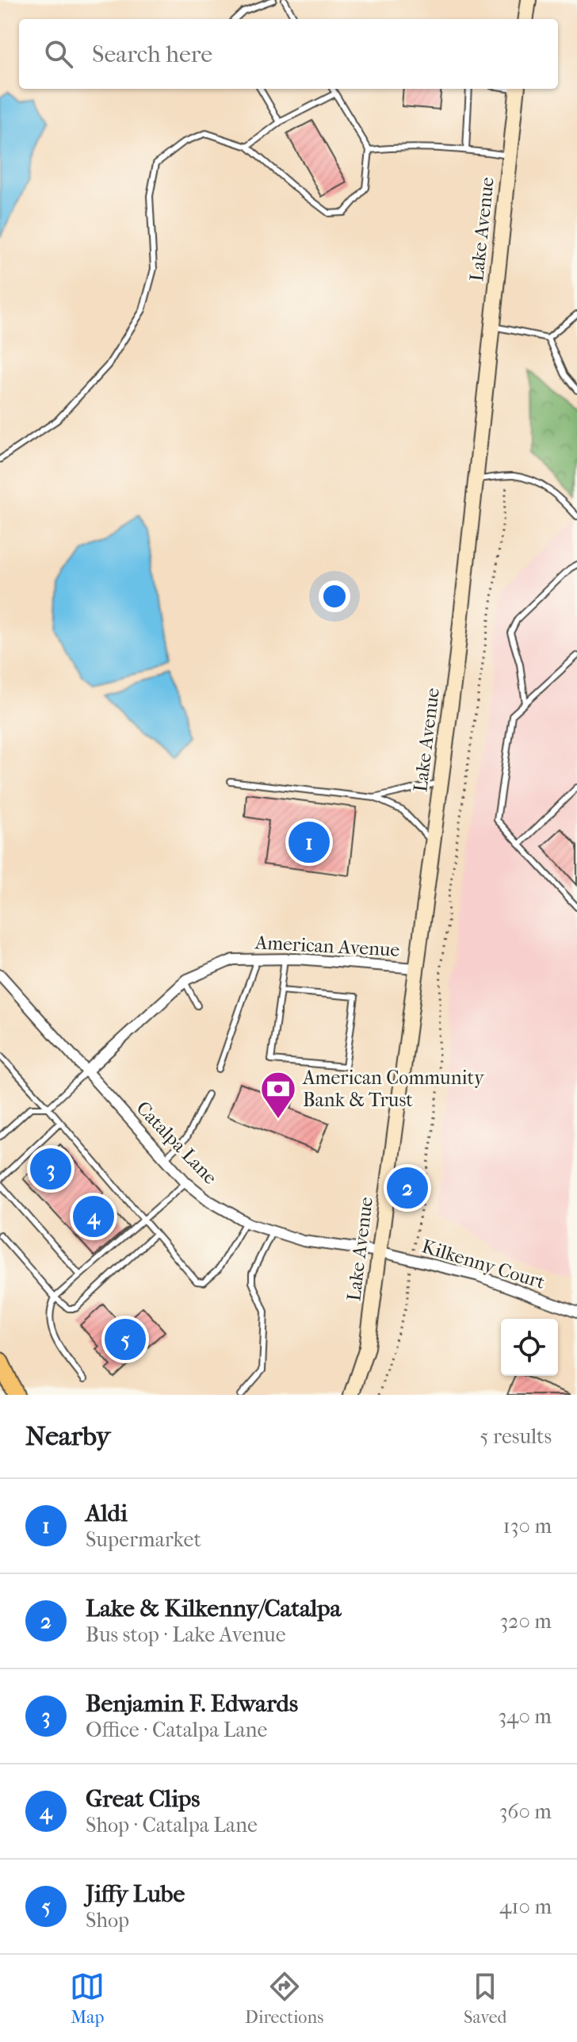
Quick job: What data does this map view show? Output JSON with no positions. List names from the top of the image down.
{
  "streets": {
    "street": [
      "Lake Avenue",
      "American Avenue",
      "Catalpa Lane",
      "Kilkenny Court"
    ]
  },
  "crossings": [
    ["Lake Avenue", "American Avenue"],
    ["Lake Avenue", "Catalpa Lane"],
    ["Lake Avenue", "Kilkenny Court"],
    ["American Avenue", "Catalpa Lane"],
    ["Catalpa Lane", "Kilkenny Court"]
  ],
  "places": {
    "bank": ["American Community Bank & Trust"]
  },
  "page": {
    "search": "Search here",
    "pins": [
      "1",
      "3",
      "2",
      "4",
      "5"
    ],
    "heading": ["Nearby", "5 results"],
    "list": [
      {
        "mark": "1",
        "name": "Aldi",
        "note": "Supermarket",
        "value": "130 m"
      },
      {
        "mark": "2",
        "name": "Lake & Kilkenny/Catalpa",
        "note": "Bus stop · Lake Avenue",
        "value": "320 m"
      },
      {
        "mark": "3",
        "name": "Benjamin F. Edwards",
        "note": "Office · Catalpa Lane",
        "value": "340 m"
      },
      {
        "mark": "4",
        "name": "Great Clips",
        "note": "Shop · Catalpa Lane",
        "value": "360 m"
      },
      {
        "mark": "5",
        "name": "Jiffy Lube",
        "note": "Shop",
        "value": "410 m"
      }
    ],
    "nav": ["Map", "Directions", "Saved"]
  }
}
